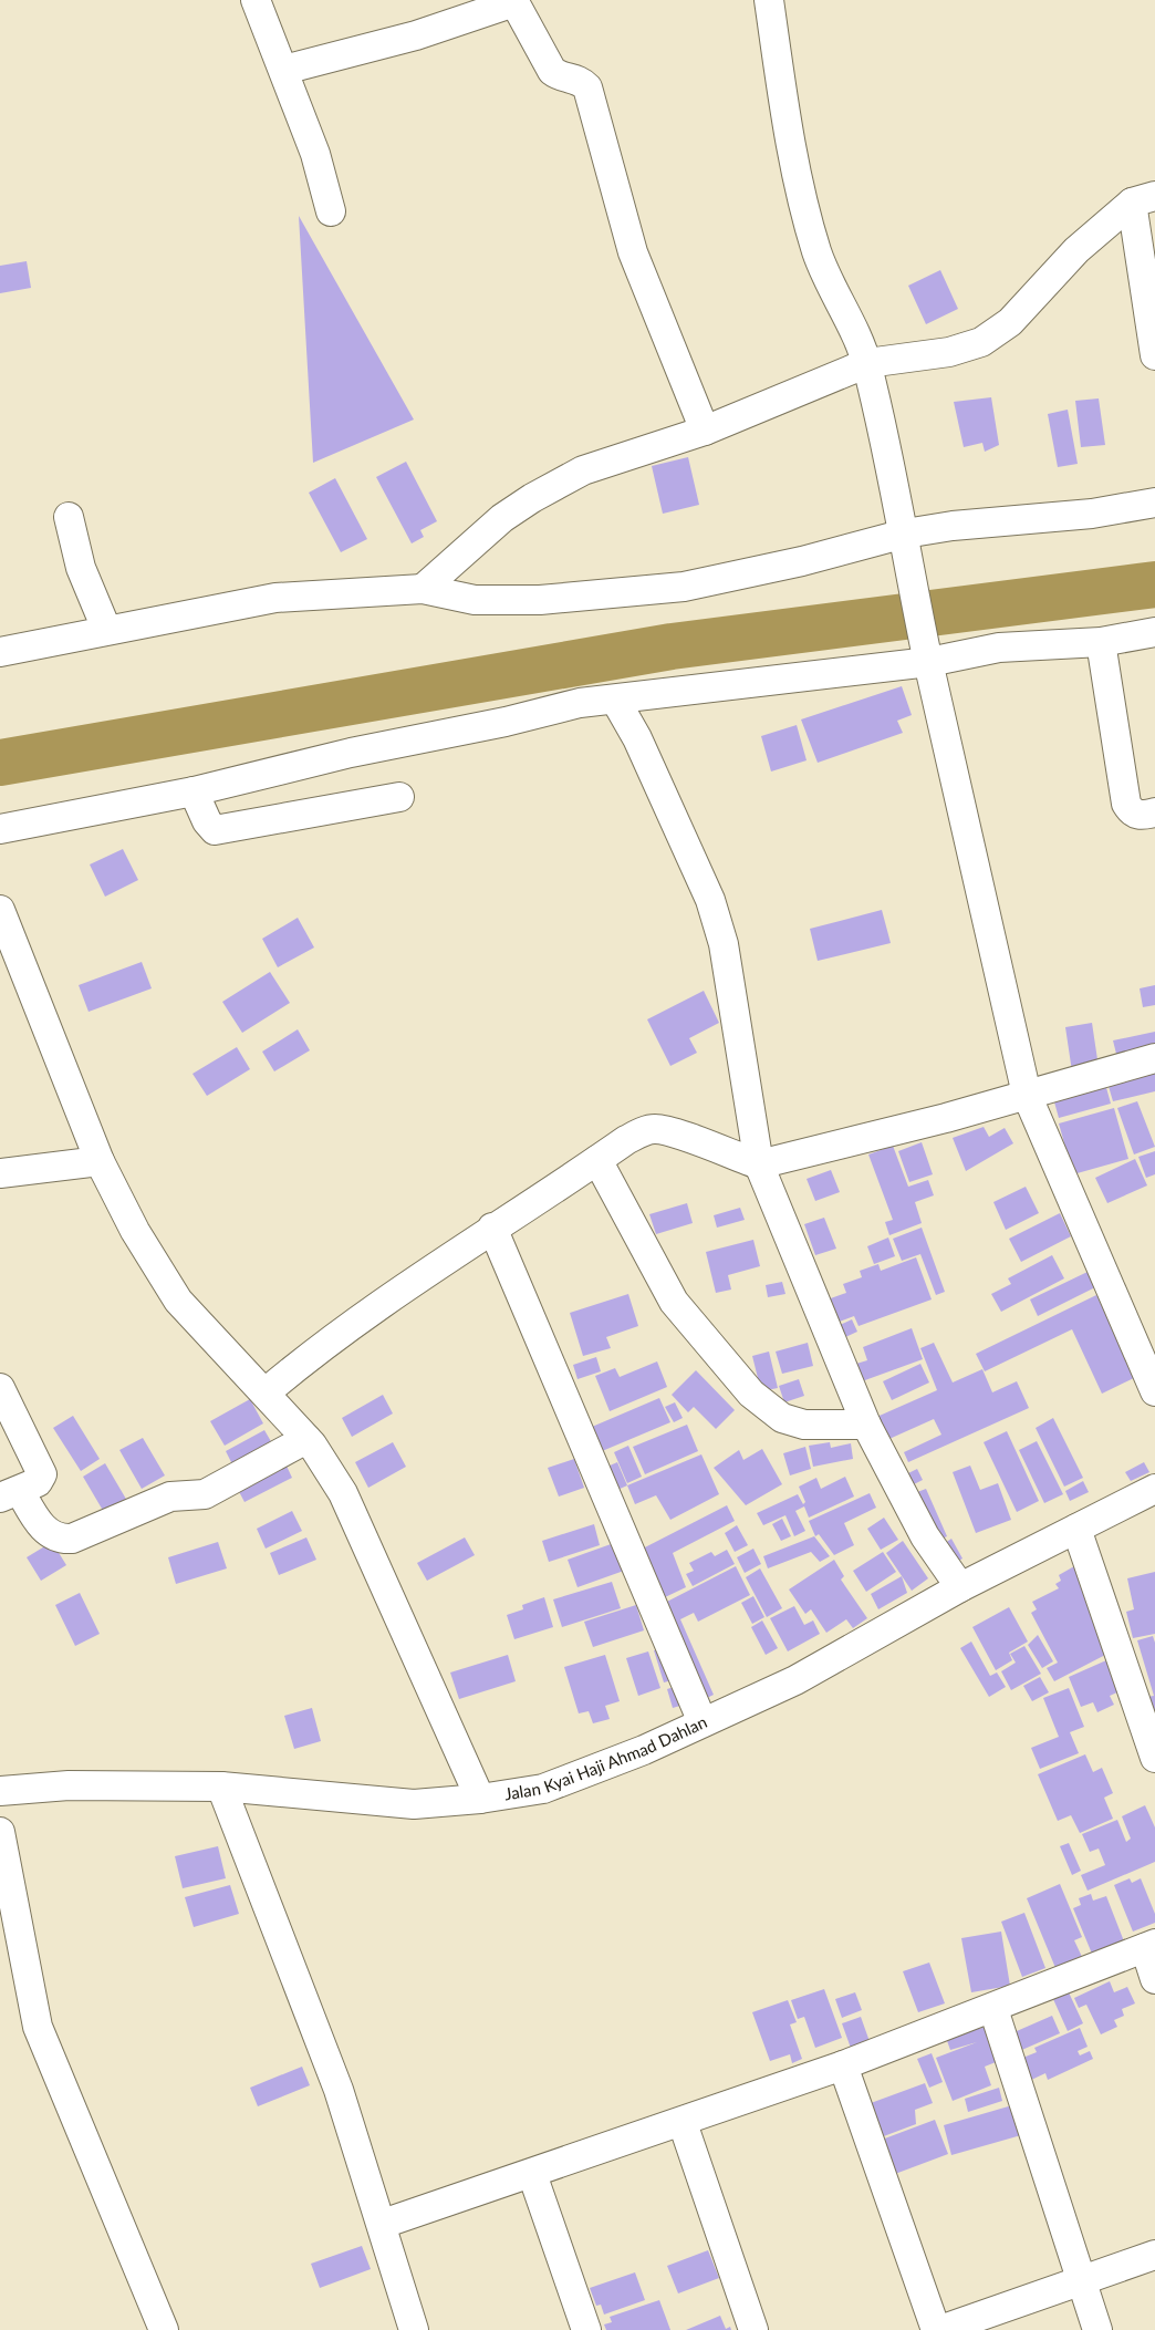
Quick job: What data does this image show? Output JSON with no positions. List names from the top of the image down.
{
  "streets": {
    "street": ["Jalan Kyai Haji Ahmad Dahlan"]
  }
}
